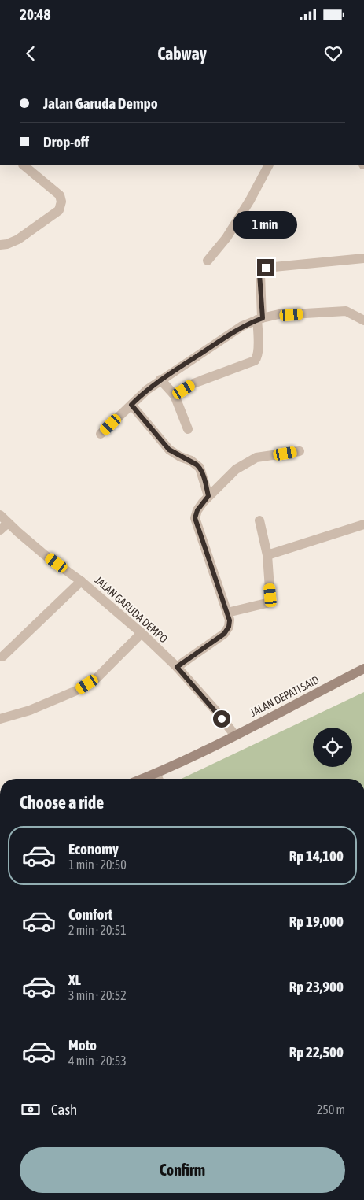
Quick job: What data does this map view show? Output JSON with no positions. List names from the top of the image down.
{
  "streets": {
    "main road": ["JALAN DEPATI SAID"],
    "street": ["JALAN GARUDA DEMPO"]
  },
  "crossings": [
    ["JALAN GARUDA DEMPO", "JALAN DEPATI SAID"]
  ],
  "page": {
    "status": "20:48",
    "header": "Cabway",
    "banner": ["Jalan Garuda Dempo", "Drop-off"],
    "bubble": "1 min",
    "heading": "Choose a ride",
    "list": [
      {
        "name": "Economy",
        "note": "1 min · 20:50",
        "value": "Rp 14,100"
      },
      {
        "name": "Comfort",
        "note": "2 min · 20:51",
        "value": "Rp 19,000"
      },
      {
        "name": "XL",
        "note": "3 min · 20:52",
        "value": "Rp 23,900"
      },
      {
        "name": "Moto",
        "note": "4 min · 20:53",
        "value": "Rp 22,500"
      }
    ],
    "pay": ["Cash", "250 m"],
    "buttons": "Confirm"
  }
}
